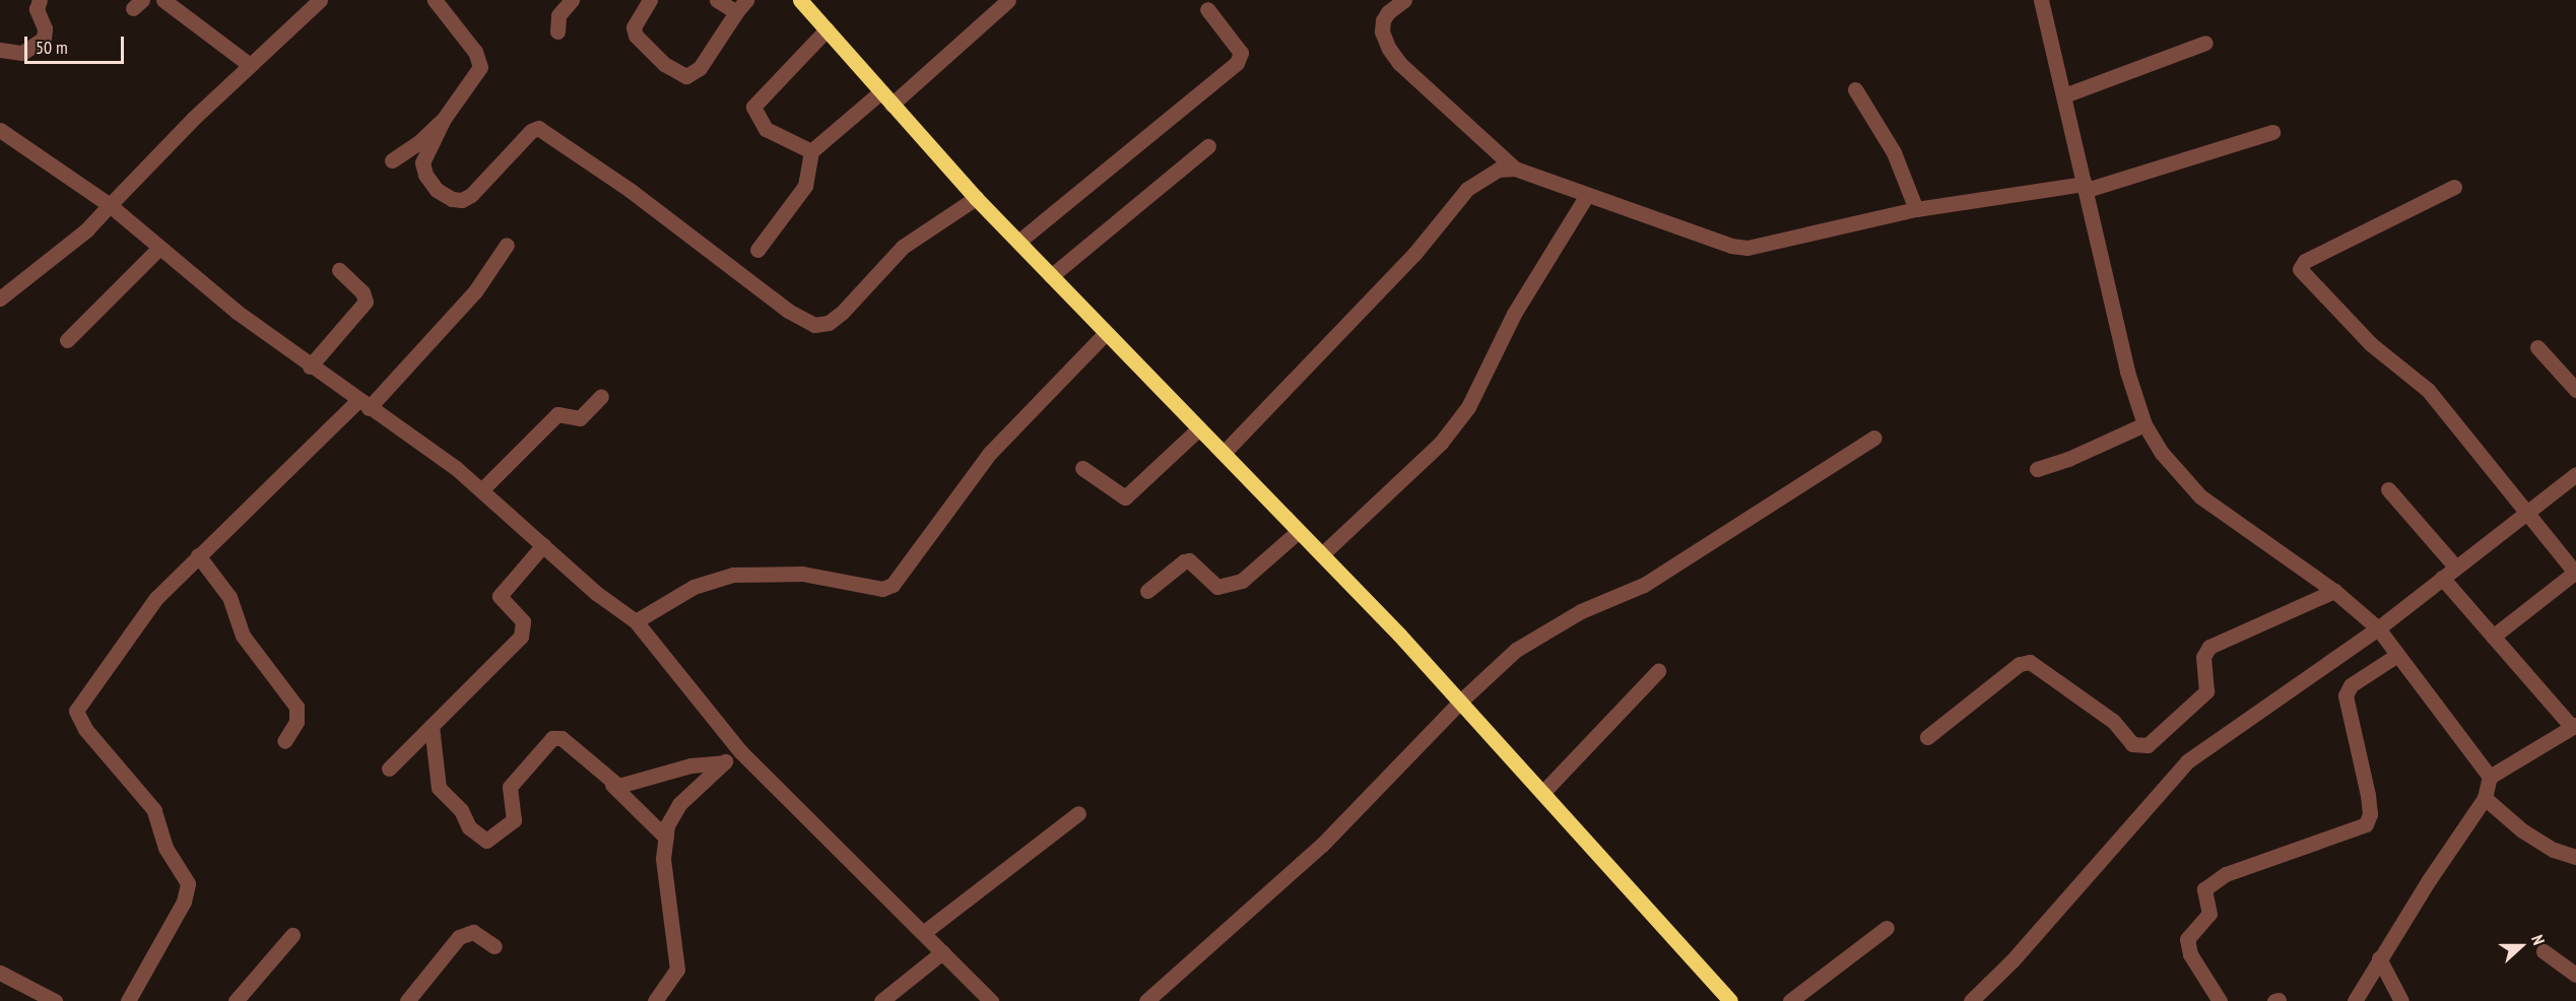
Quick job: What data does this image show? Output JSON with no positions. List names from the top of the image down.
{
  "scale_bar": "50 m",
  "north": "right"
}
